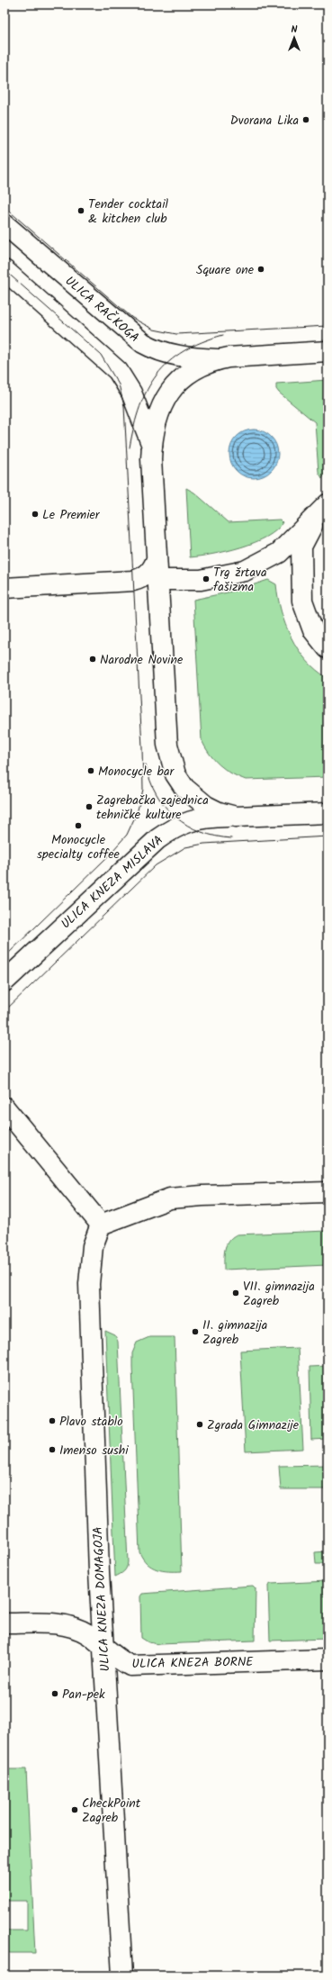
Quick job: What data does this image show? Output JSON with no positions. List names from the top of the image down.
{
  "streets": {
    "street": [
      "ULICA RAČKOGA",
      "ULICA KNEZA MISLAVA",
      "ULICA KNEZA DOMAGOJA",
      "ULICA KNEZA BORNE"
    ]
  },
  "crossings": [
    ["ULICA KNEZA DOMAGOJA", "ULICA KNEZA BORNE"]
  ],
  "places": [
    "Dvorana Lika",
    "Tender cocktail & kitchen club",
    "Square one",
    "Le Premier",
    "Trg žrtava fašizma",
    "Narodne Novine",
    "Monocycle bar",
    "Zagrebačka zajednica tehničke kulture",
    "Monocycle specialty coffee",
    "VII. gimnazija Zagreb",
    "II. gimnazija Zagreb",
    "Plavo stablo",
    "Zgrada Gimnazije",
    "Imenso sushi",
    "Pan-pek",
    "CheckPoint Zagreb"
  ],
  "north": "top"
}
